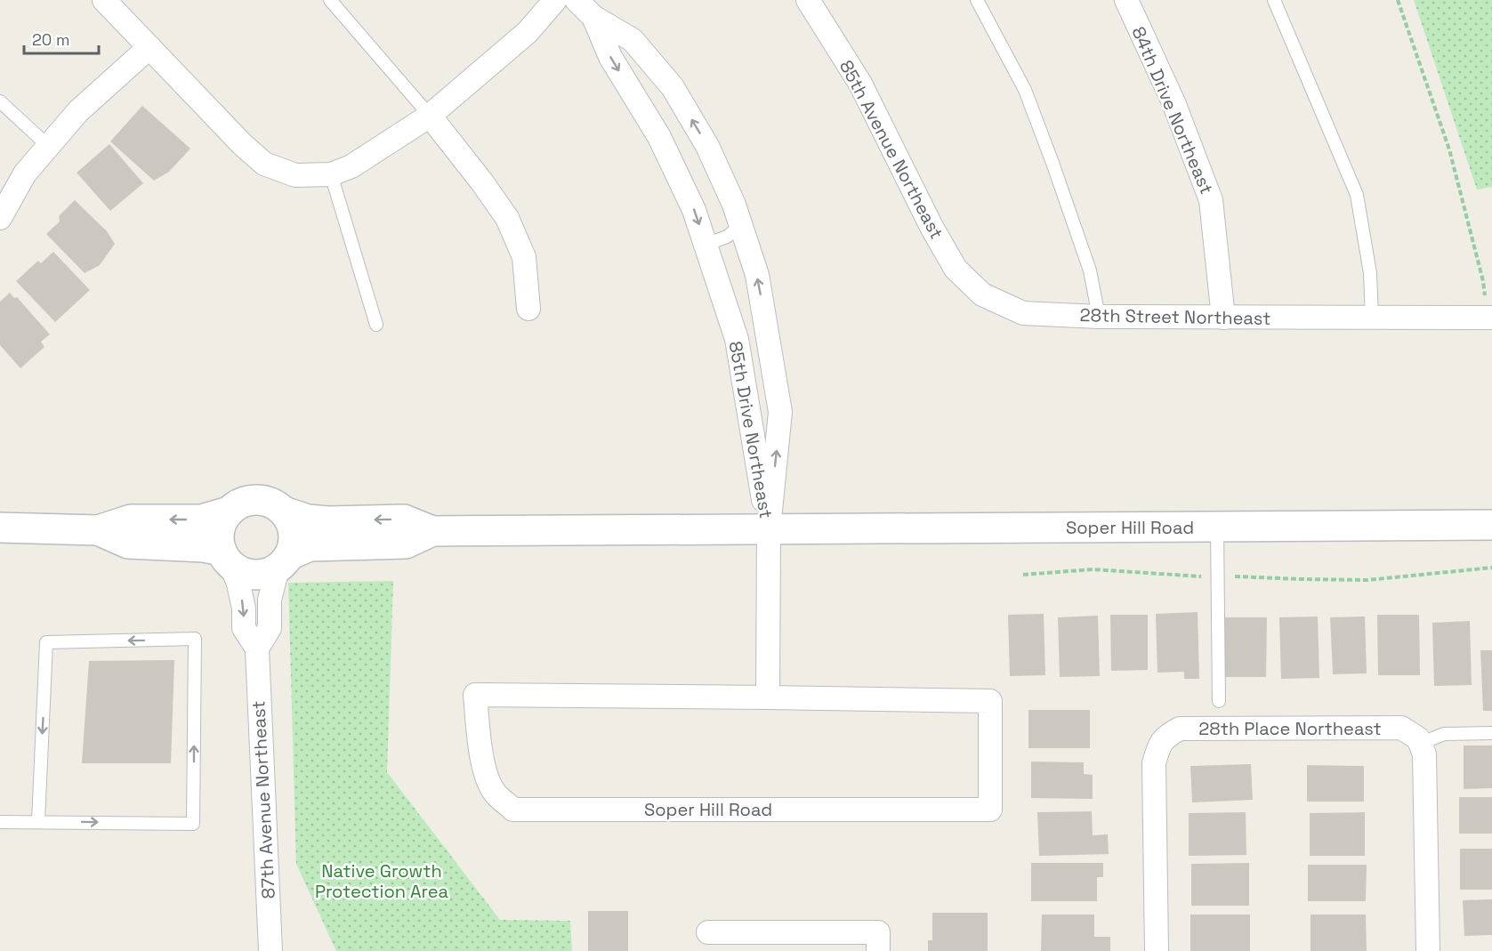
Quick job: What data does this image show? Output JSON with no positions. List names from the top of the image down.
{
  "streets": {
    "street": [
      "84th Drive Northeast",
      "85th Avenue Northeast",
      "28th Street Northeast",
      "85th Drive Northeast",
      "Soper Hill Road",
      "28th Place Northeast",
      "87th Avenue Northeast"
    ]
  },
  "crossings": [
    ["84th Drive Northeast", "28th Street Northeast"],
    ["85th Avenue Northeast", "28th Street Northeast"],
    ["85th Drive Northeast", "Soper Hill Road"]
  ],
  "parks": ["Native Growth Protection Area"],
  "scale_bar": "20 m"
}
